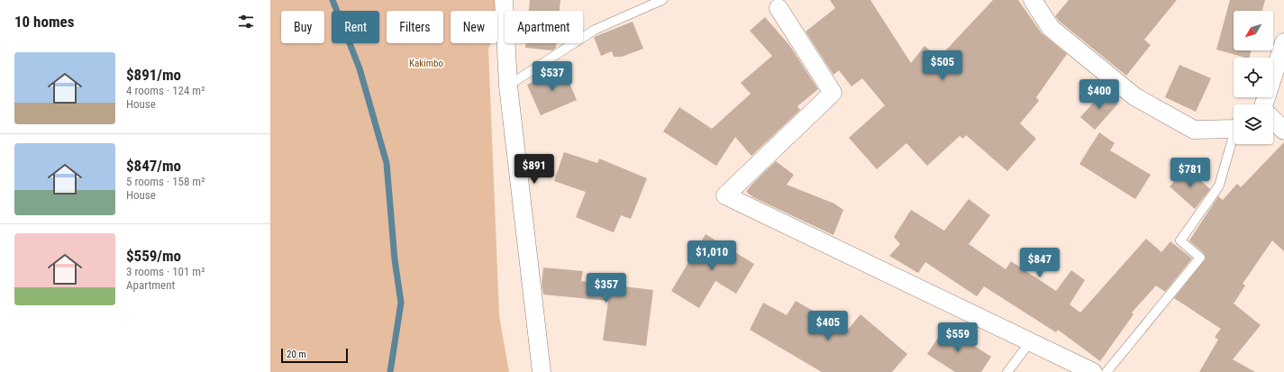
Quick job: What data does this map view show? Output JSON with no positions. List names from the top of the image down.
{
  "parks": ["Kakimbo"],
  "scale_bar": "20 m",
  "north": "bottom left",
  "page": {
    "heading": "10 homes",
    "chip": [
      "Buy",
      "Rent",
      "Filters",
      "New",
      "Apartment"
    ],
    "list": [
      {
        "name": "$891/mo",
        "note": "4 rooms · 124 m² · House"
      },
      {
        "name": "$847/mo",
        "note": "5 rooms · 158 m² · House"
      },
      {
        "name": "$559/mo",
        "note": "3 rooms · 101 m² · Apartment"
      }
    ],
    "price": [
      "$505",
      "$537",
      "$400",
      "$891",
      "$781",
      "$1,010",
      "$847",
      "$357",
      "$405",
      "$559"
    ],
    "scale": "20 m"
  }
}
